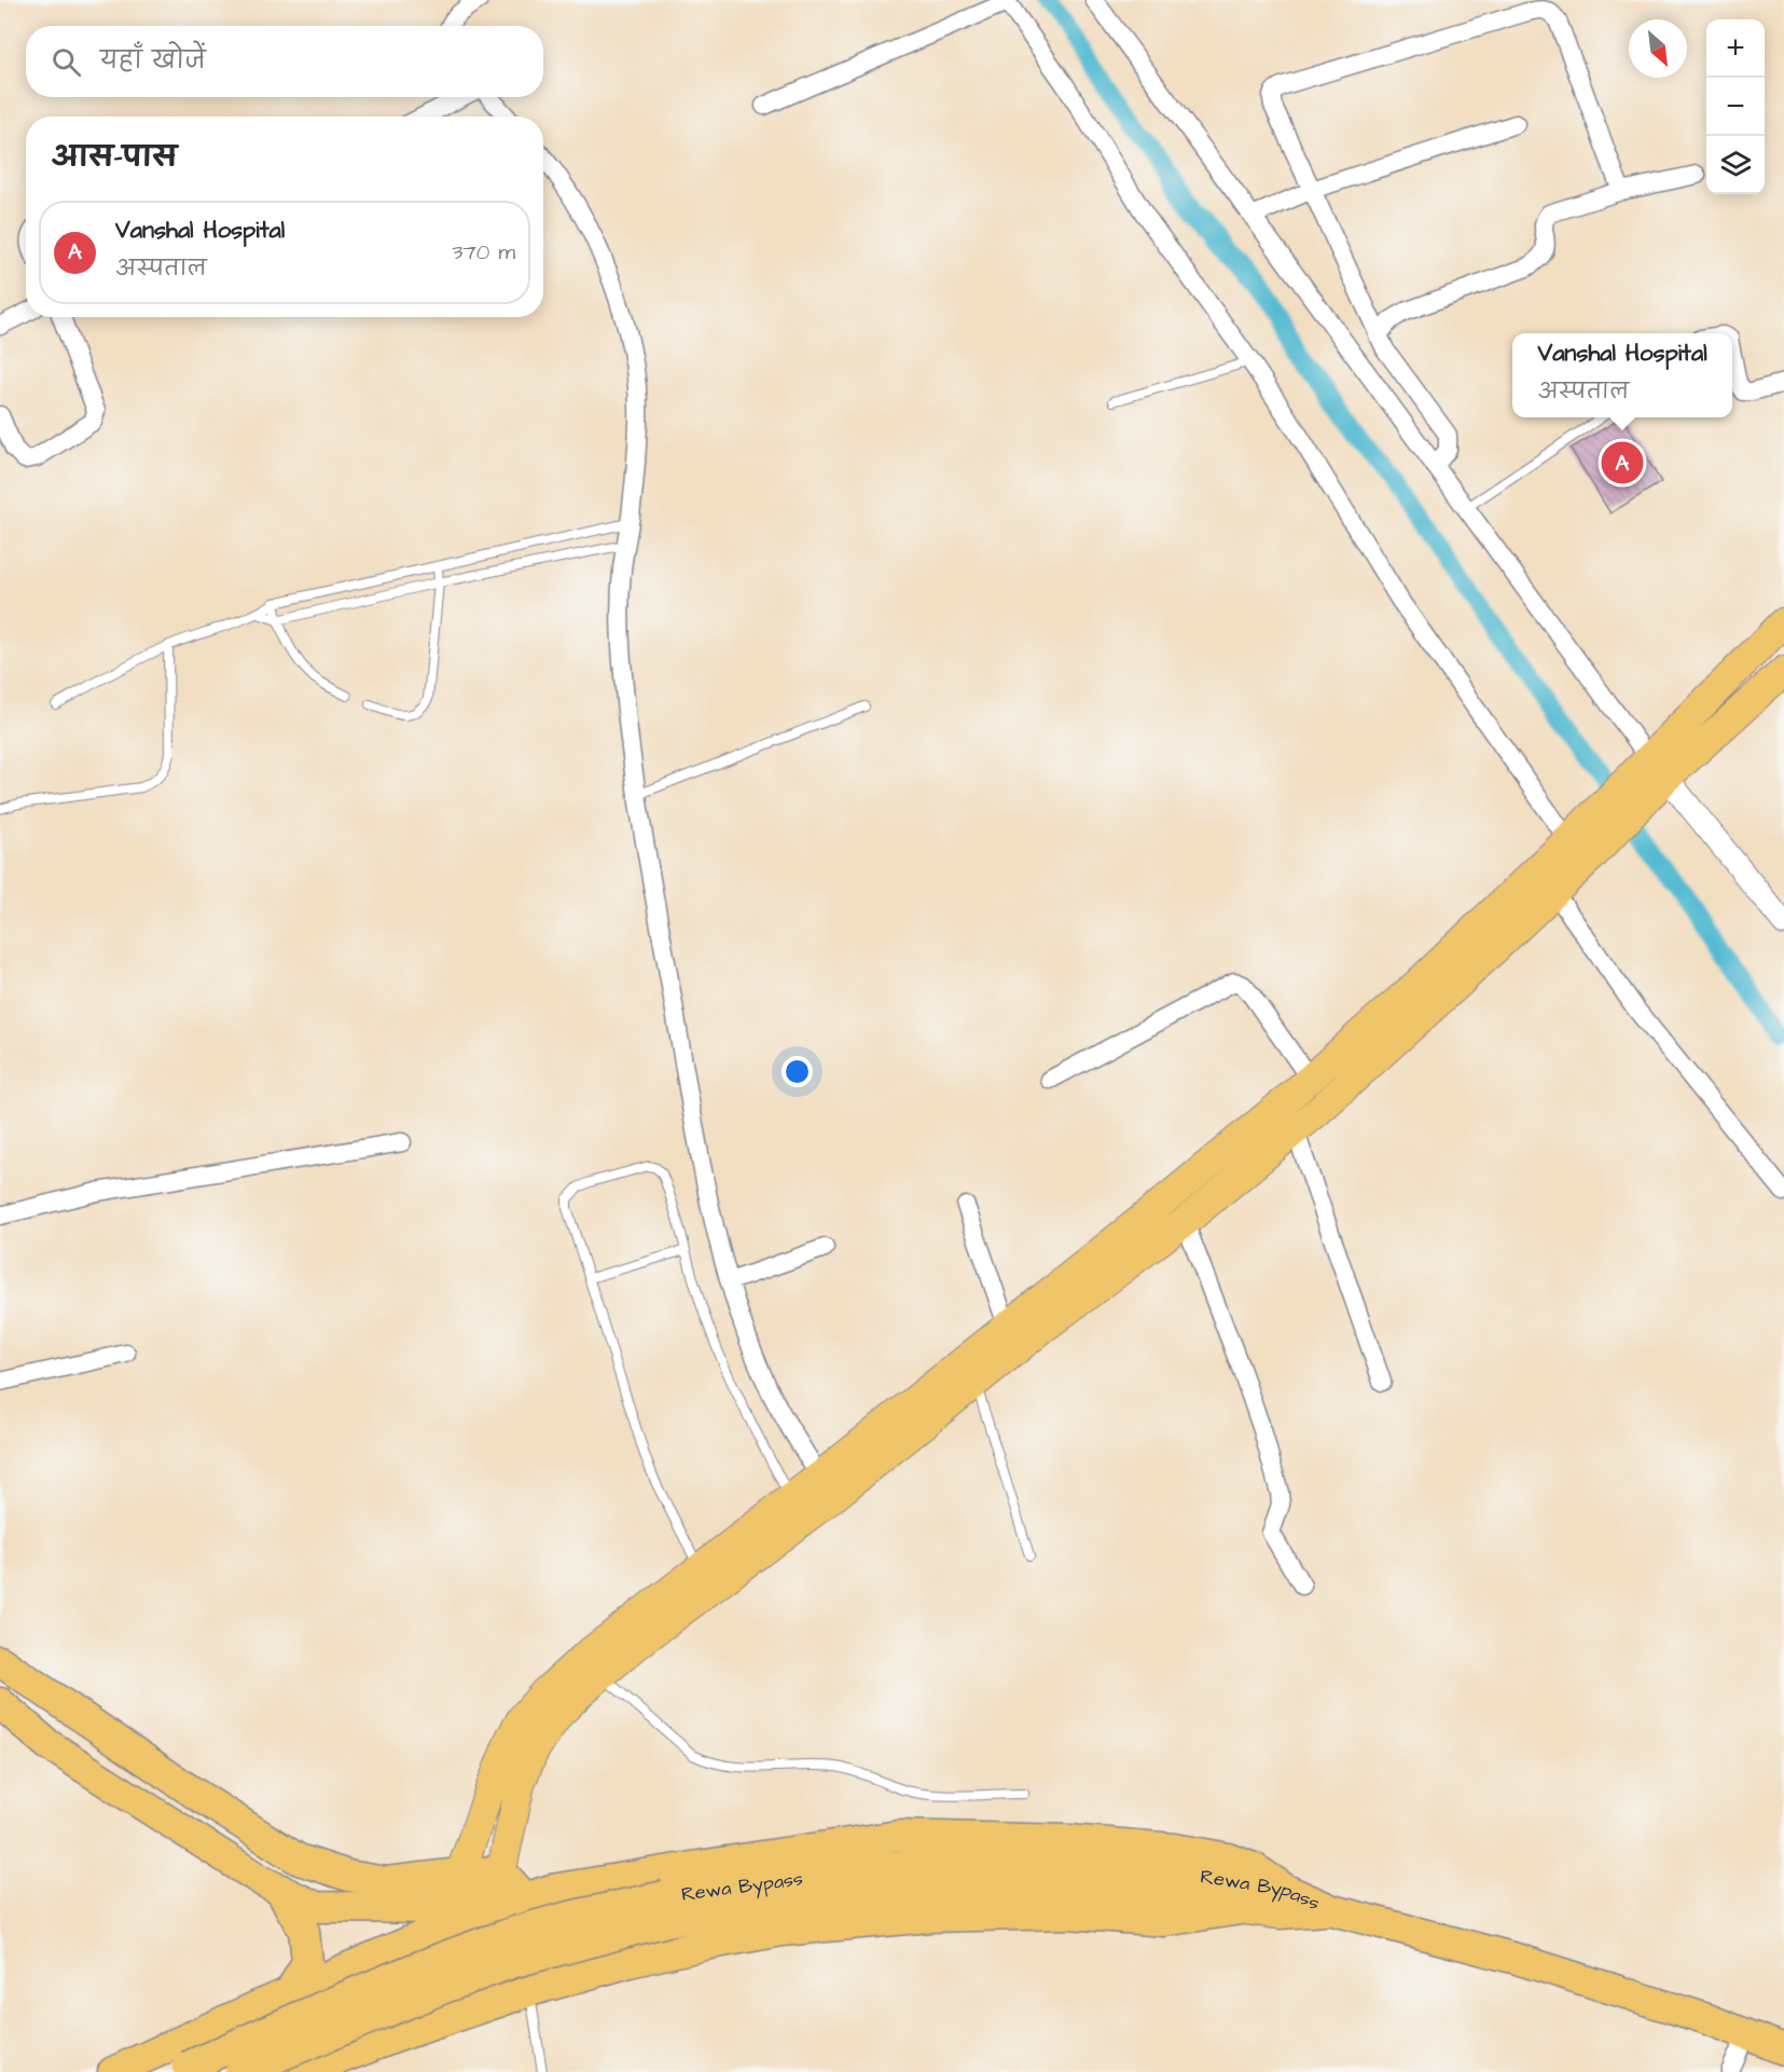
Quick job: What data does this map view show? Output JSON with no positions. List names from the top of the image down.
{
  "streets": {
    "highway": ["Rewa Bypass"]
  },
  "north": "bottom right",
  "page": {
    "map_buttons": ["+", "−"],
    "search": "यहाँ खोजें",
    "heading": "आस-पास",
    "list": [
      {
        "mark": "A",
        "name": "Vanshal Hospital",
        "note": "अस्पताल",
        "value": "370 m"
      }
    ],
    "popup": ["Vanshal Hospital", "अस्पताल"],
    "pins": "A"
  }
}
